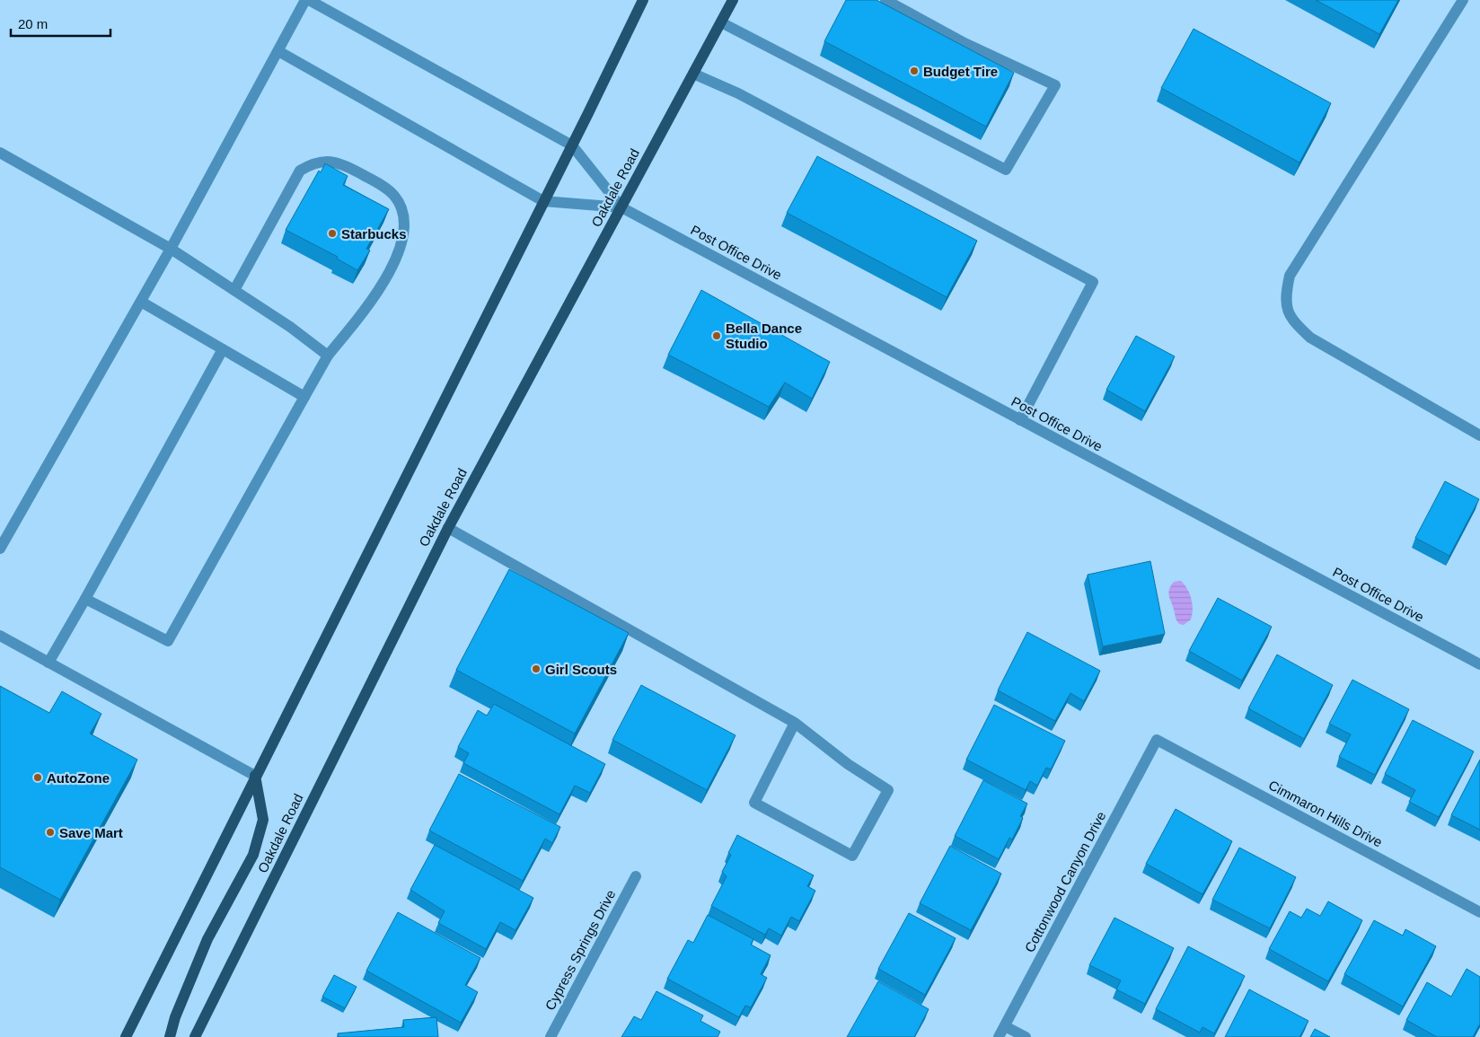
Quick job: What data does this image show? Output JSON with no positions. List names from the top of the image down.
{
  "streets": {
    "main road": ["Oakdale Road"],
    "street": [
      "Post Office Drive",
      "Cimmaron Hills Drive",
      "Cottonwood Canyon Drive",
      "Cypress Springs Drive"
    ]
  },
  "crossings": [
    ["Oakdale Road", "Post Office Drive"],
    ["Cimmaron Hills Drive", "Cottonwood Canyon Drive"]
  ],
  "places": [
    "Budget Tire",
    "Starbucks",
    "Bella Dance Studio",
    "Girl Scouts",
    "AutoZone",
    "Save Mart"
  ],
  "scale_bar": "20 m"
}
